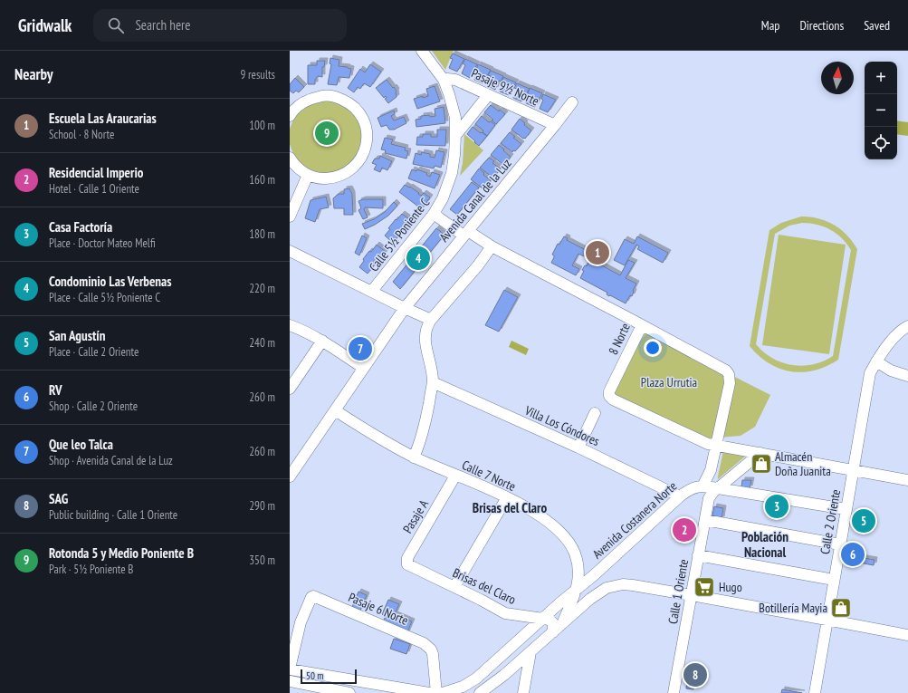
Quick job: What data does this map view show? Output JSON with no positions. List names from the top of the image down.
{
  "streets": {
    "street": [
      "Pasaje 9½ Norte",
      "Avenida Canal de la Luz",
      "Calle 5½ Poniente C",
      "8 Norte",
      "Villa Los Cóndores",
      "Calle 7 Norte",
      "Pasaje A",
      "Avenida Costanera Norte",
      "Calle 2 Oriente",
      "Brisas del Claro",
      "Calle 1 Oriente",
      "Pasaje 6 Norte"
    ]
  },
  "crossings": [
    ["Pasaje 9½ Norte", "Avenida Canal de la Luz"],
    ["Pasaje 9½ Norte", "Calle 5½ Poniente C"],
    ["Avenida Canal de la Luz", "8 Norte"],
    ["Avenida Canal de la Luz", "Calle 7 Norte"],
    ["Calle 5½ Poniente C", "8 Norte"],
    ["8 Norte", "Calle 2 Oriente"],
    ["8 Norte", "Calle 1 Oriente"],
    ["Villa Los Cóndores", "Avenida Costanera Norte"],
    ["Calle 7 Norte", "Pasaje A"],
    ["Calle 7 Norte", "Avenida Costanera Norte"],
    ["Pasaje A", "Brisas del Claro"],
    ["Avenida Costanera Norte", "Calle 2 Oriente"],
    ["Avenida Costanera Norte", "Brisas del Claro"],
    ["Avenida Costanera Norte", "Calle 1 Oriente"]
  ],
  "districts": ["Brisas del Claro", "Población Nacional"],
  "parks": ["Plaza Urrutia"],
  "places": {
    "shop": ["Almacén Doña Juanita", "Botillería Mayia"],
    "supermarket": ["Hugo"]
  },
  "scale_bar": "50 m",
  "north": "top",
  "page": {
    "header": "Gridwalk",
    "search": "Search here",
    "nav": ["Map", "Directions", "Saved"],
    "heading": ["Nearby", "9 results"],
    "map_buttons": ["+", "−"],
    "list": [
      {
        "mark": "1",
        "name": "Escuela Las Araucarias",
        "note": "School · 8 Norte",
        "value": "100 m"
      },
      {
        "mark": "2",
        "name": "Residencial Imperio",
        "note": "Hotel · Calle 1 Oriente",
        "value": "160 m"
      },
      {
        "mark": "3",
        "name": "Casa Factoría",
        "note": "Place · Doctor Mateo Melfi",
        "value": "180 m"
      },
      {
        "mark": "4",
        "name": "Condominio Las Verbenas",
        "note": "Place · Calle 5½ Poniente C",
        "value": "220 m"
      },
      {
        "mark": "5",
        "name": "San Agustín",
        "note": "Place · Calle 2 Oriente",
        "value": "240 m"
      },
      {
        "mark": "6",
        "name": "RV",
        "note": "Shop · Calle 2 Oriente",
        "value": "260 m"
      },
      {
        "mark": "7",
        "name": "Que leo Talca",
        "note": "Shop · Avenida Canal de la Luz",
        "value": "260 m"
      },
      {
        "mark": "8",
        "name": "SAG",
        "note": "Public building · Calle 1 Oriente",
        "value": "290 m"
      },
      {
        "mark": "9",
        "name": "Rotonda 5 y Medio Poniente B",
        "note": "Park · 5½ Poniente B",
        "value": "350 m"
      }
    ],
    "pins": [
      "9",
      "1",
      "4",
      "7",
      "3",
      "5",
      "2",
      "6",
      "8"
    ],
    "scale": "50 m"
  }
}
